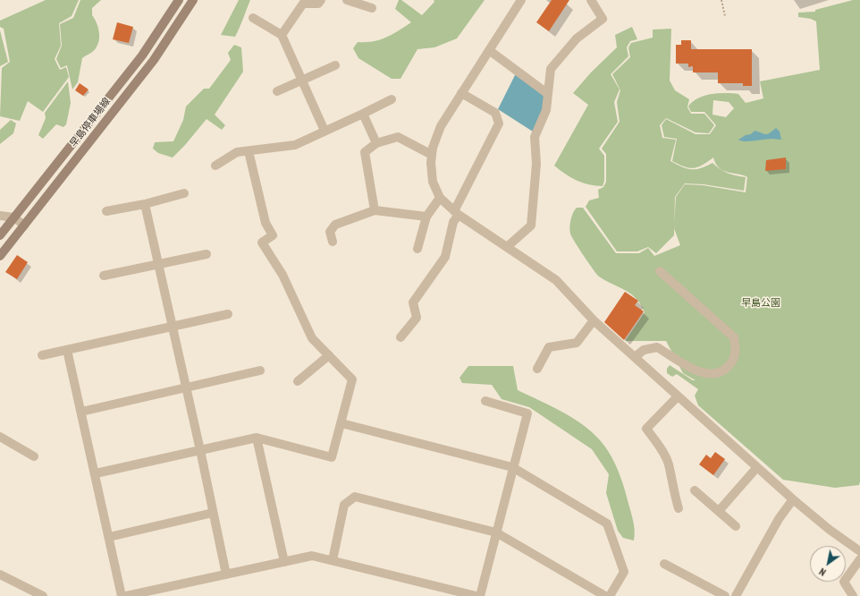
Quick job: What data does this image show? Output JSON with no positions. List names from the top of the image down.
{
  "streets": {
    "main road": ["早島停車場線"]
  },
  "parks": ["早島公園"],
  "north": "bottom left"
}
